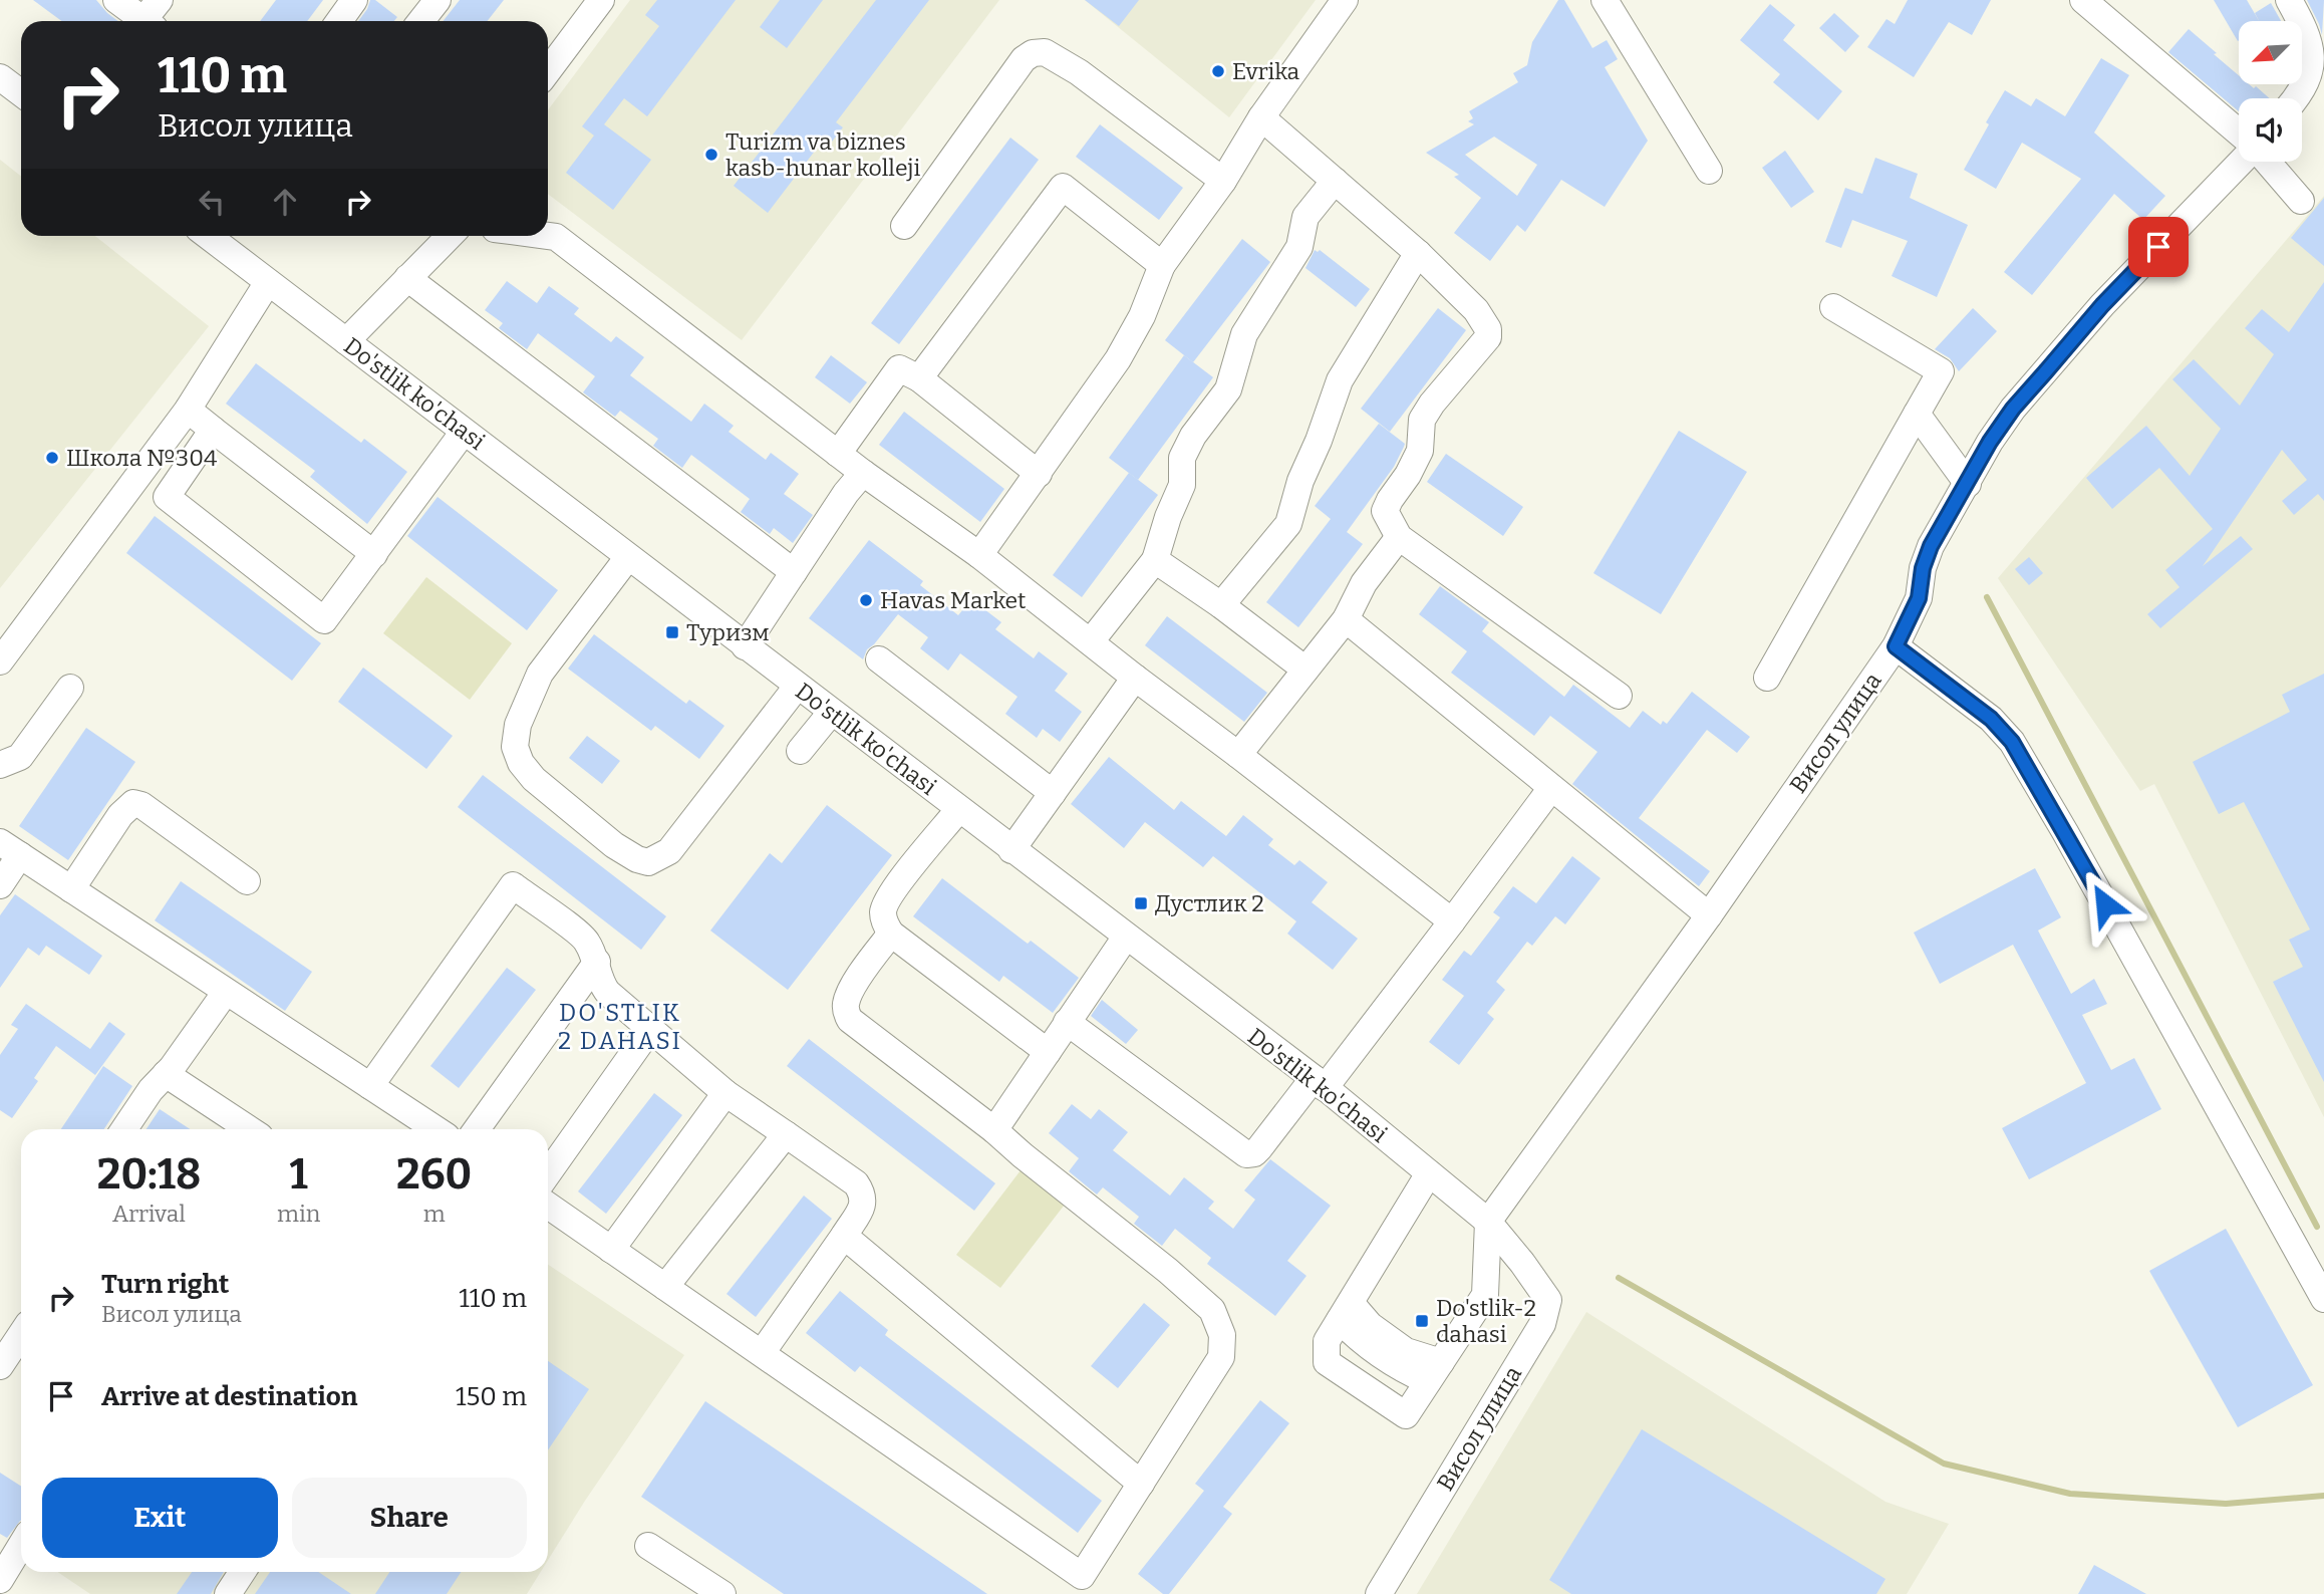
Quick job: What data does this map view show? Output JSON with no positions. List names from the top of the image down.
{
  "streets": {
    "street": ["Do'stlik ko'chasi", "Висол улица"]
  },
  "crossings": [
    ["Do'stlik ko'chasi", "Висол улица"]
  ],
  "districts": ["DO'STLIK 2 DAHASI"],
  "places": {
    "other": [
      "Evrika",
      "Turizm va biznes kasb-hunar kolleji",
      "Школа №304",
      "Havas Market"
    ],
    "transit": ["Туризм", "Дустлик 2", "Do'stlik-2 dahasi"]
  },
  "north": "bottom left",
  "page": {
    "turn": ["110 m", "Висол улица"],
    "eta": [
      "20:18",
      "Arrival",
      "1",
      "min",
      "260",
      "m"
    ],
    "list": [
      {
        "name": "Turn right",
        "note": "Висол улица",
        "value": "110 m"
      },
      {
        "name": "Arrive at destination",
        "value": "150 m"
      }
    ],
    "buttons": ["Exit", "Share"]
  }
}
